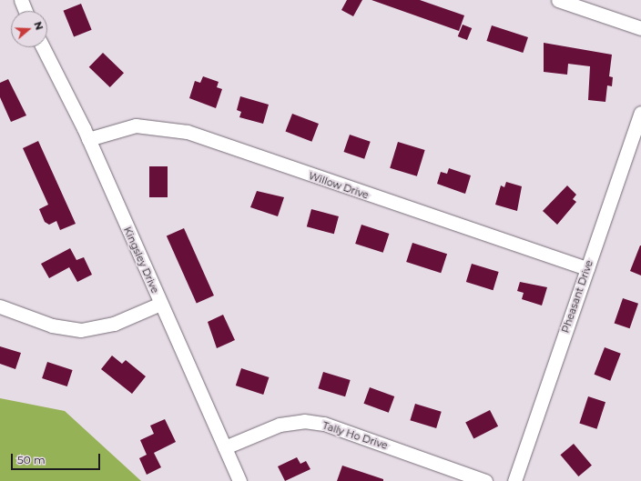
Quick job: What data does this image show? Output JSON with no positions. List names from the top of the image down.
{
  "streets": {
    "street": [
      "Willow Drive",
      "Kingsley Drive",
      "Pheasant Drive",
      "Tally Ho Drive"
    ]
  },
  "crossings": [
    ["Willow Drive", "Kingsley Drive"],
    ["Willow Drive", "Pheasant Drive"],
    ["Kingsley Drive", "Tally Ho Drive"]
  ],
  "scale_bar": "50 m",
  "north": "right"
}
